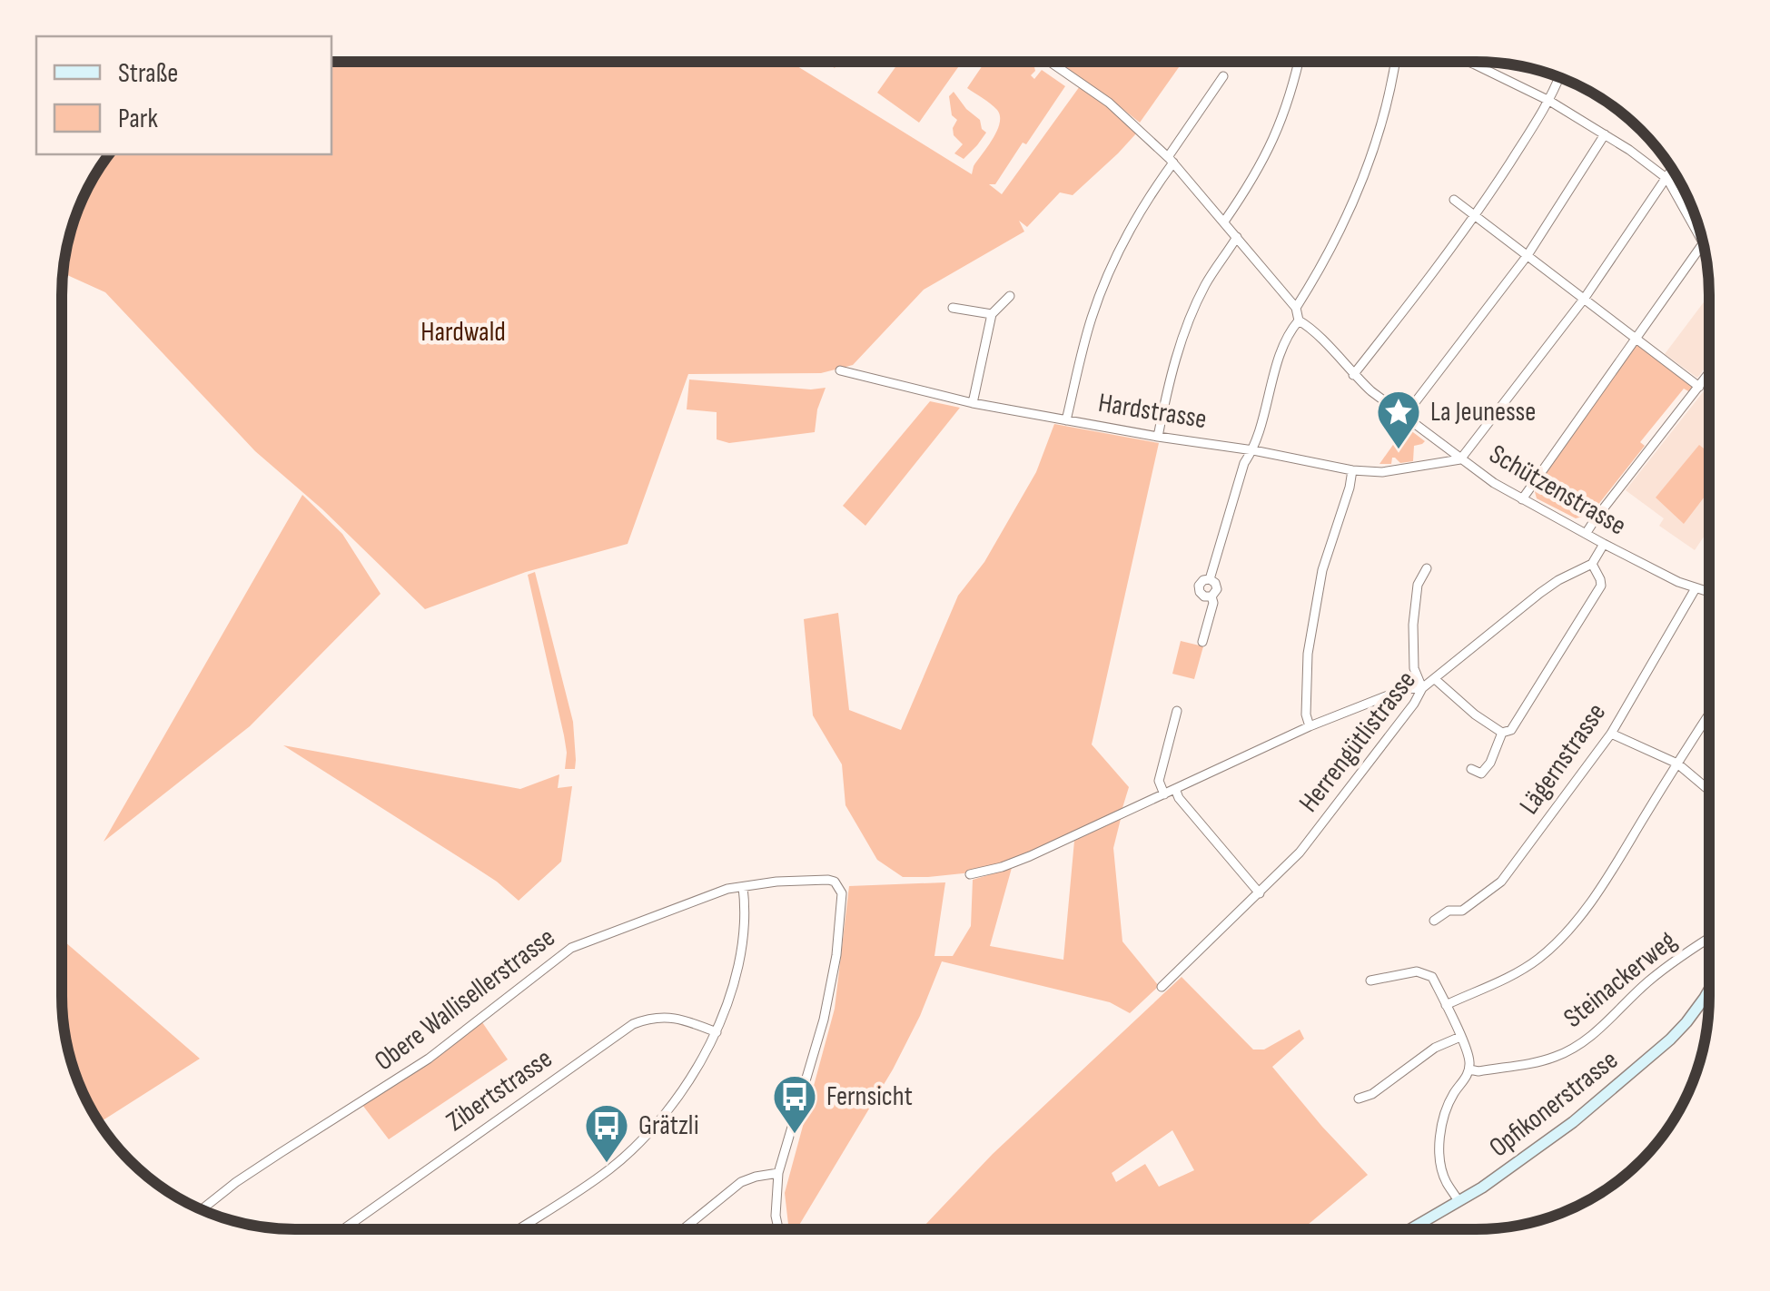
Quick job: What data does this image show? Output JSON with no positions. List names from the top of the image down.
{
  "streets": {
    "street": [
      "Hardstrasse",
      "Schützenstrasse",
      "Herrengütlistrasse",
      "Lägernstrasse",
      "Steinackerweg",
      "Obere Wallisellerstrasse",
      "Zibertstrasse",
      "Opfikonerstrasse"
    ]
  },
  "crossings": [
    ["Hardstrasse", "Schützenstrasse"],
    ["Schützenstrasse", "Lägernstrasse"]
  ],
  "parks": ["Hardwald"],
  "places": {
    "place": ["La Jeunesse"],
    "bus stop": ["Fernsicht", "Grätzli"]
  },
  "legend": ["Straße", "Park"]
}
